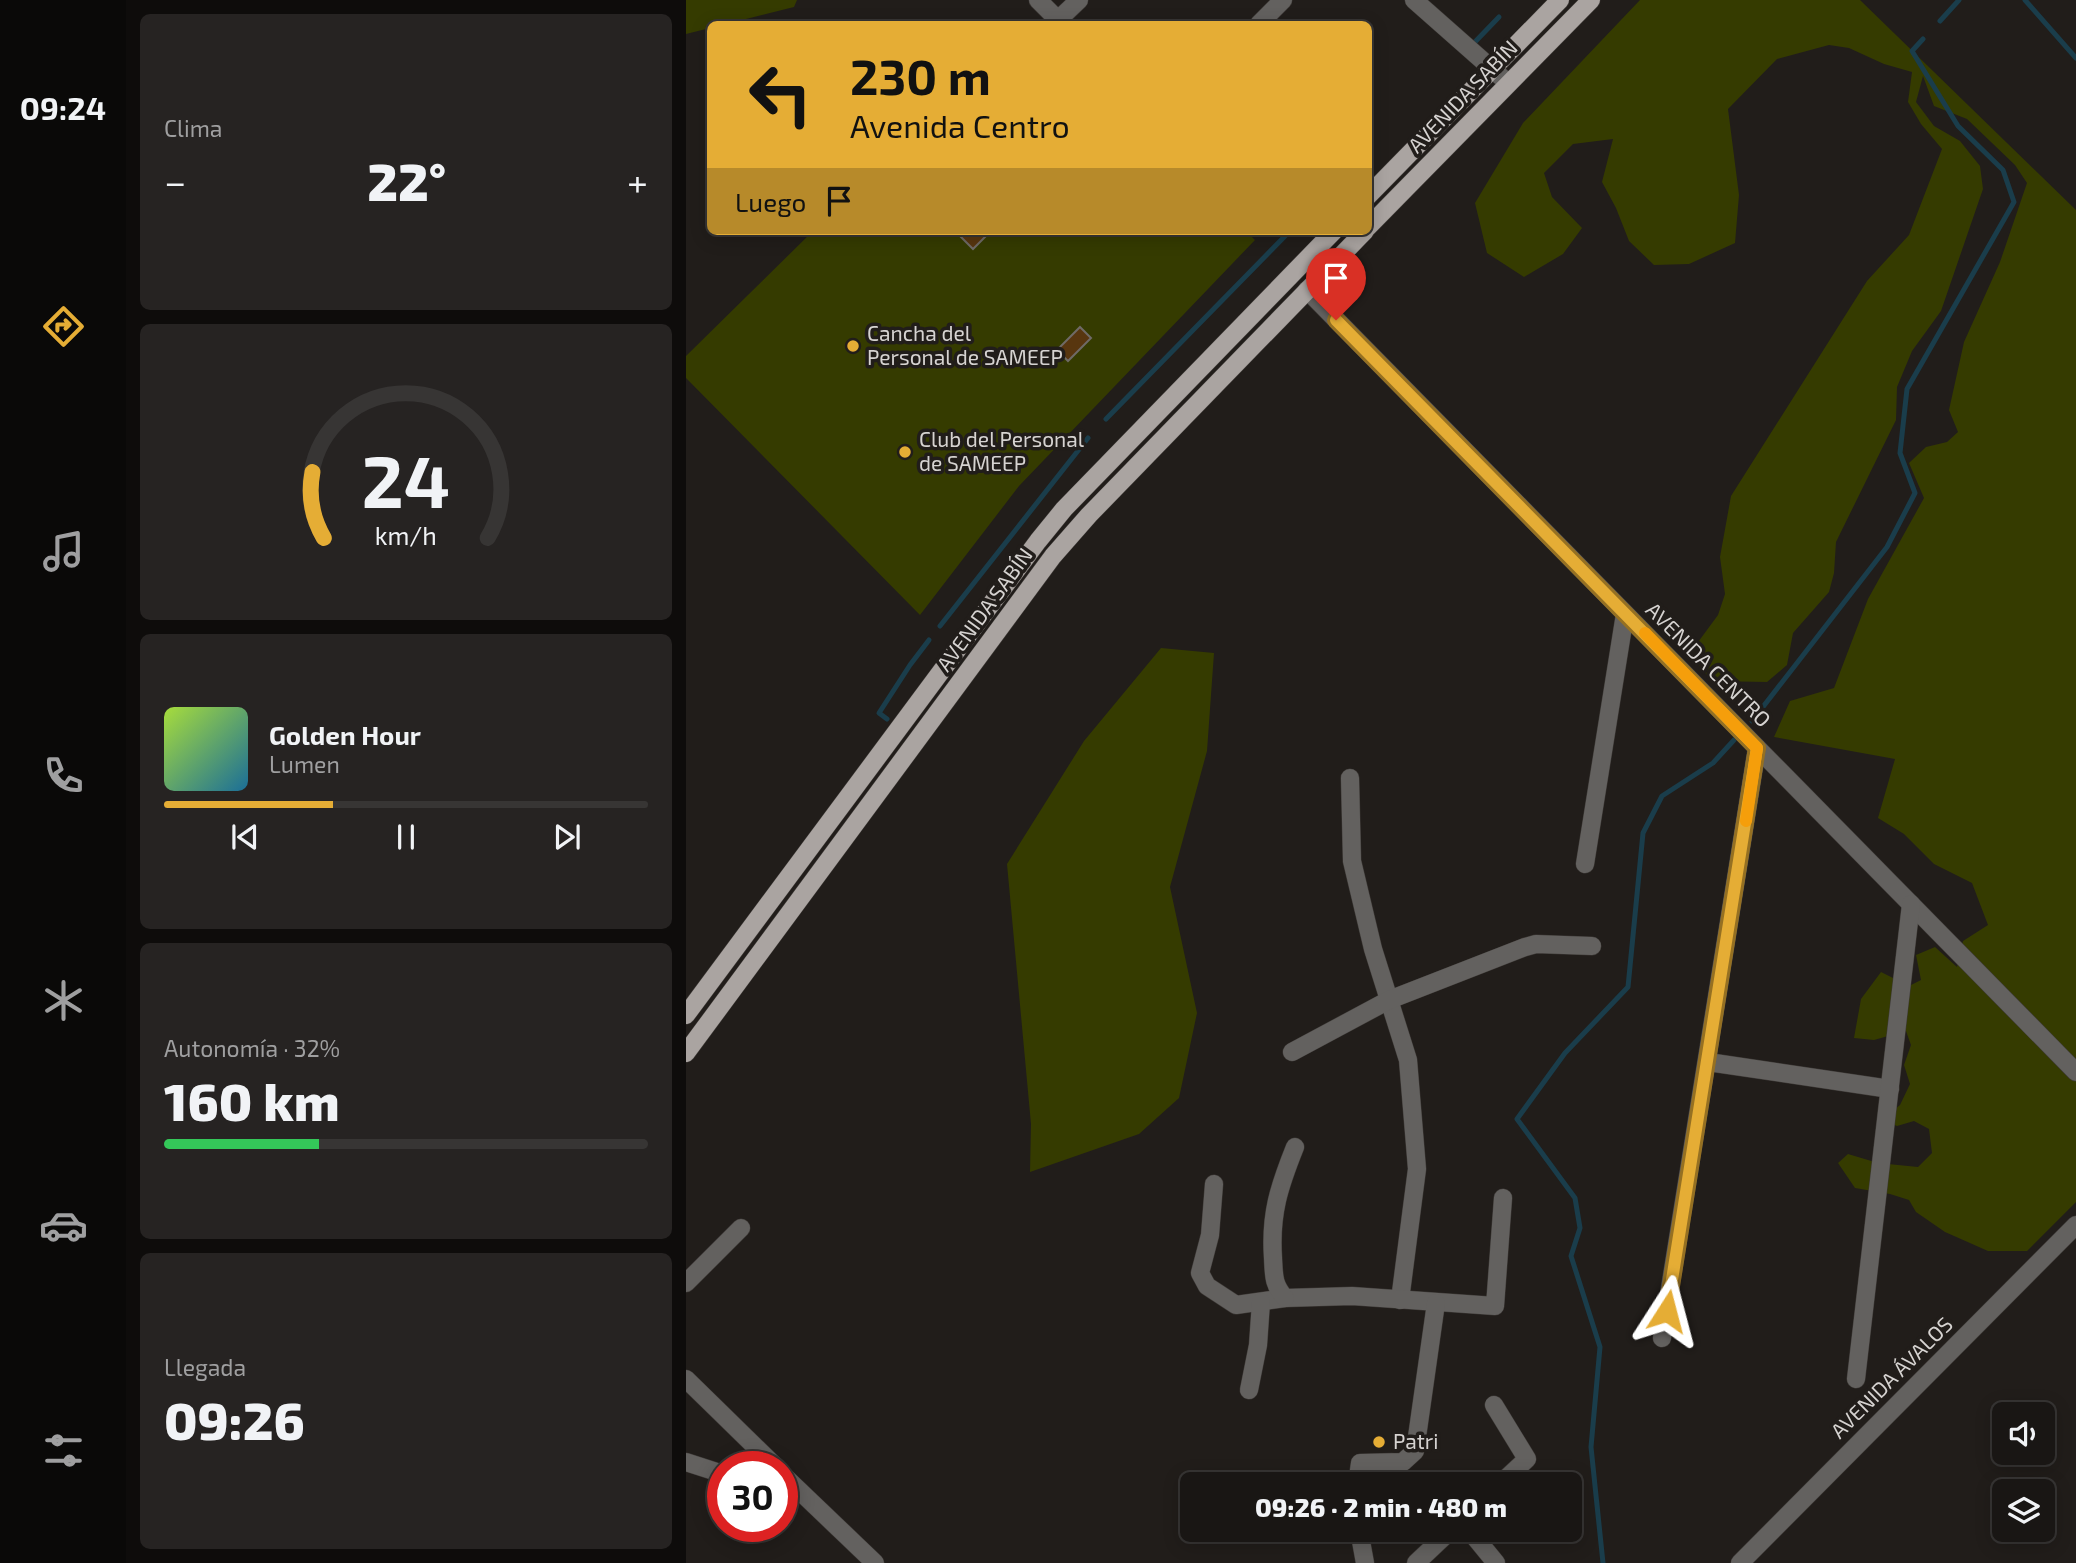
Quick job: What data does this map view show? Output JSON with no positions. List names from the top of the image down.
{
  "streets": {
    "main road": ["AVENIDA SABÍN"],
    "street": ["AVENIDA CENTRO", "AVENIDA ÁVALOS"]
  },
  "crossings": [
    ["AVENIDA SABÍN", "AVENIDA CENTRO"]
  ],
  "places": ["Cancha del Personal de SAMEEP", "Club del Personal de SAMEEP", "Patri"],
  "page": {
    "tabs": "09:24",
    "tile": [
      "Clima",
      ["Autonomía · 32%", "160 km"],
      ["Llegada", "09:26"]
    ],
    "turn": ["230 m", "Avenida Centro"],
    "heat": ["−", "22°", "+"],
    "then": "Luego",
    "song": ["Golden Hour", "Lumen"],
    "limit": "30",
    "trip": "09:26 · 2 min · 480 m",
    "gauge": ["24", "km/h"]
  }
}
